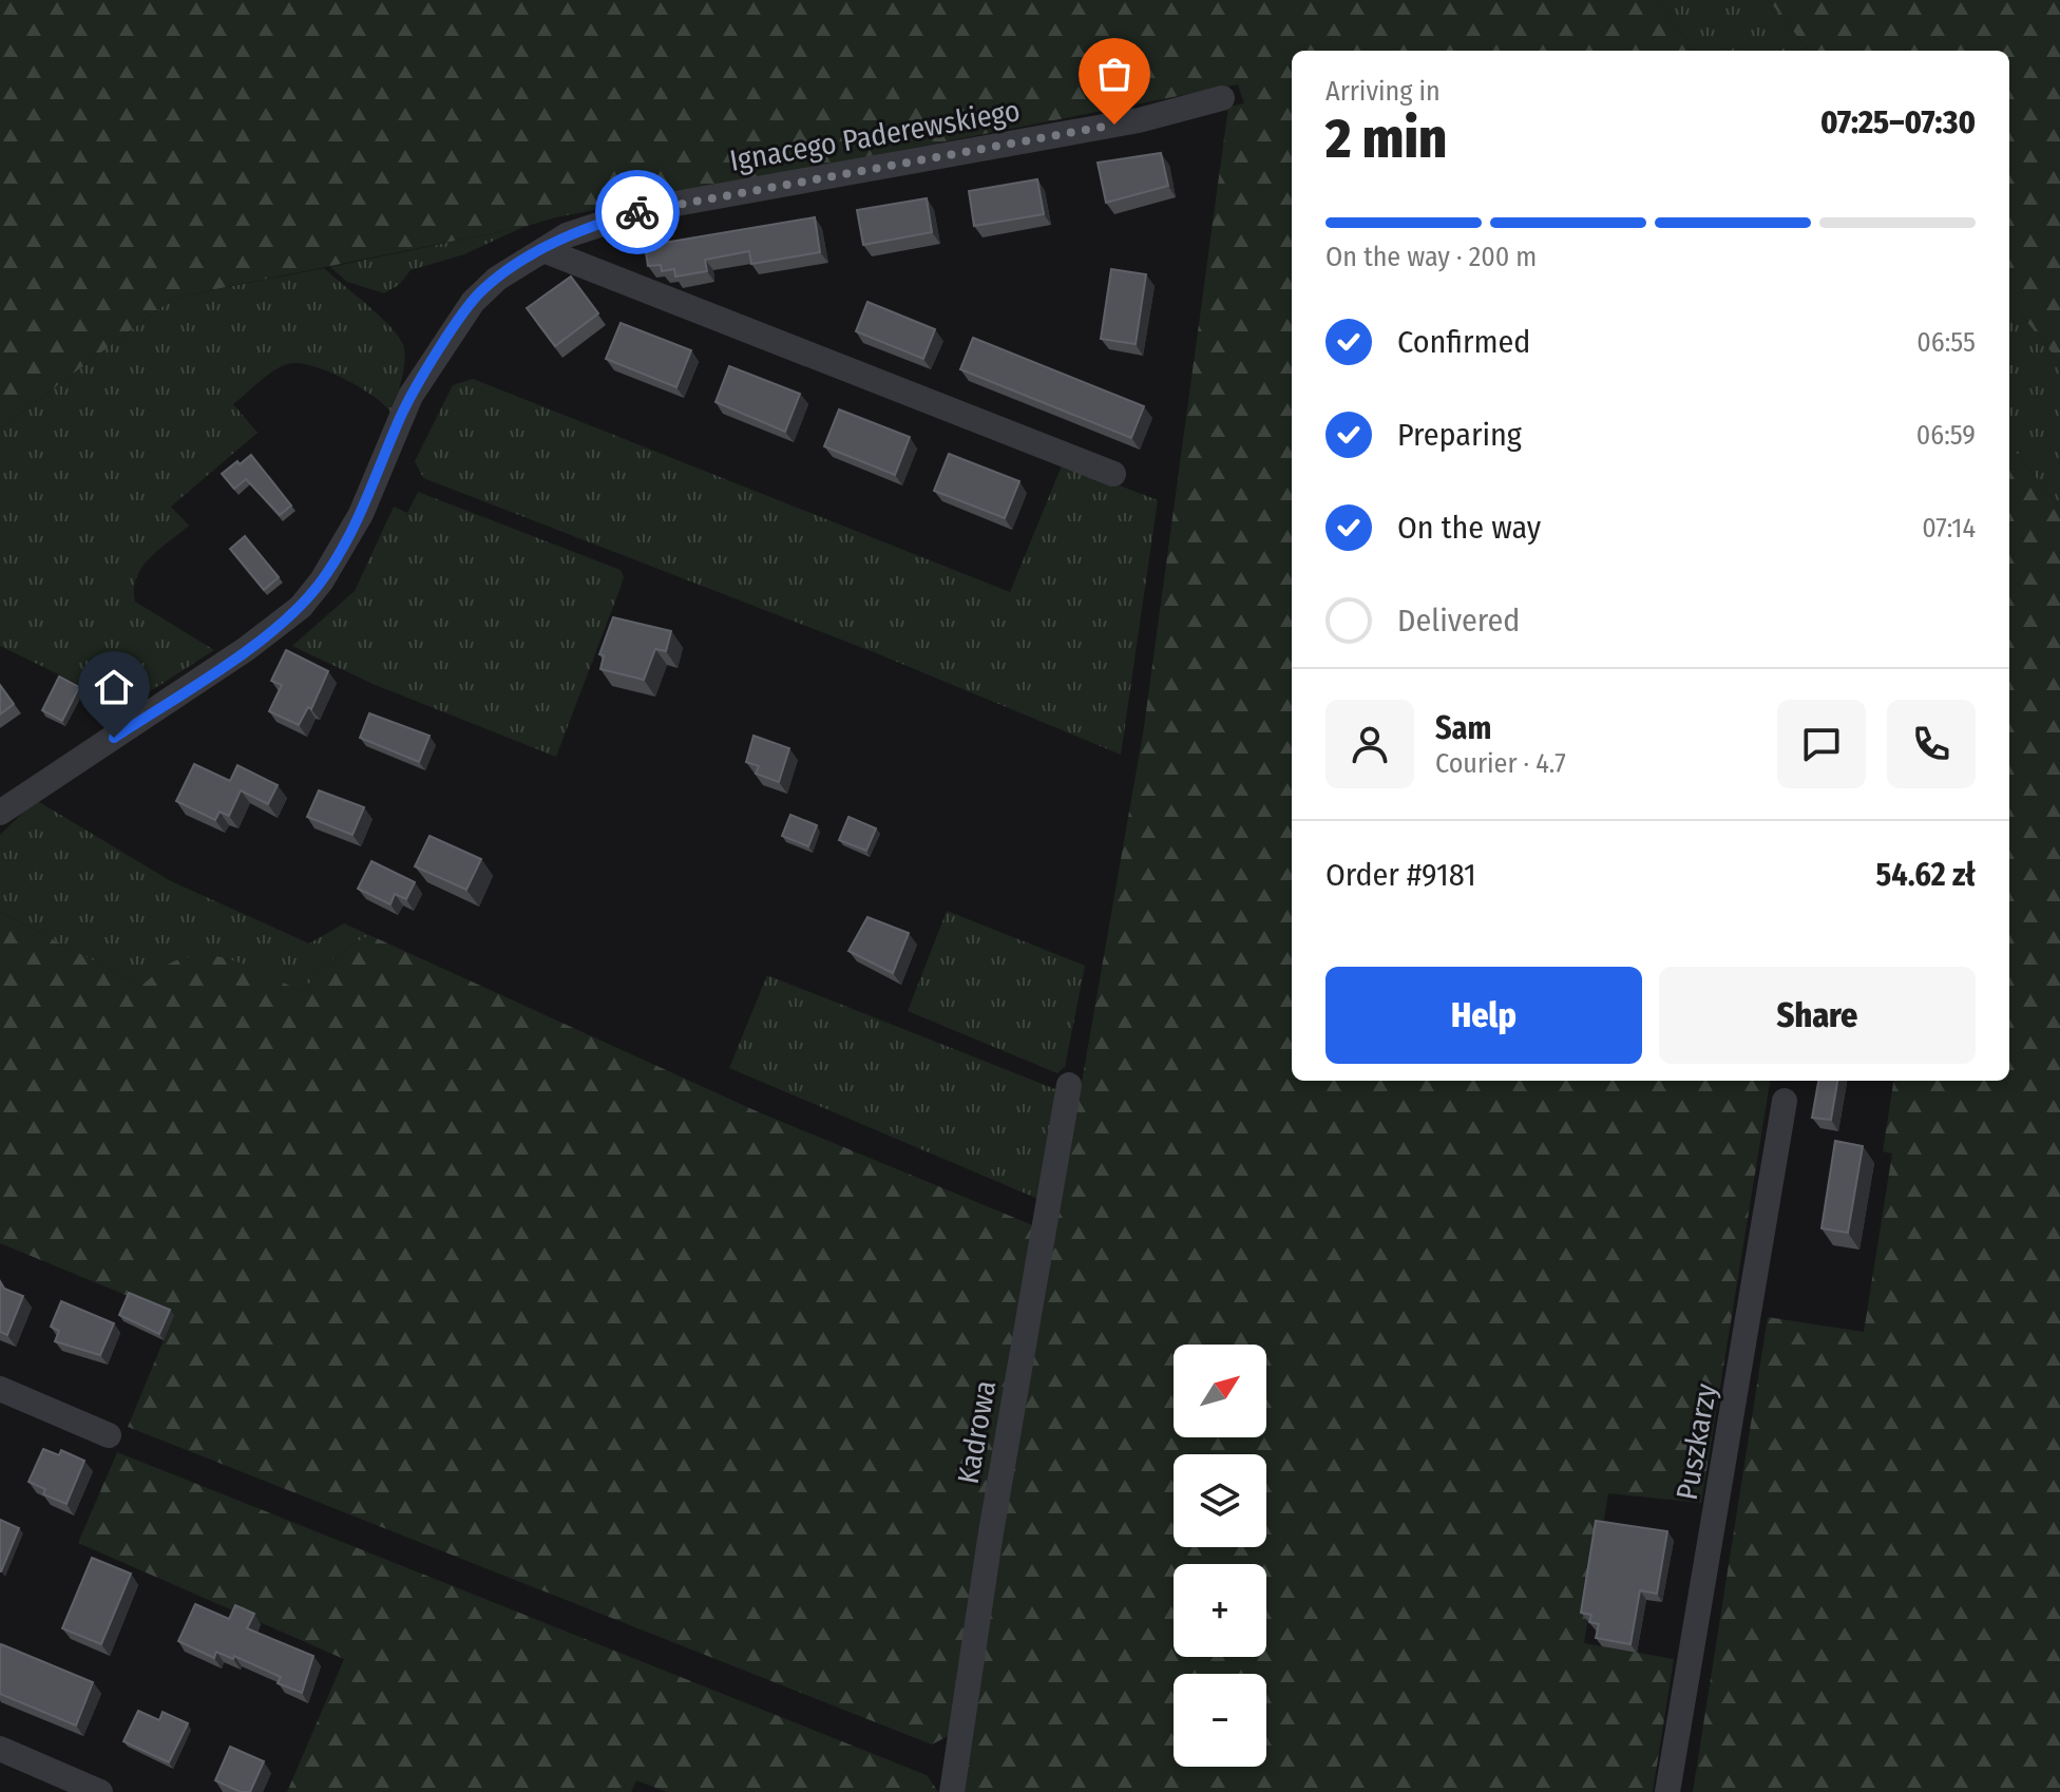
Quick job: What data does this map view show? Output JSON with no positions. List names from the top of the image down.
{
  "streets": {
    "street": ["Ignacego Paderewskiego", "Kadrowa", "Puszkarzy"]
  },
  "north": "top right",
  "page": {
    "heading": ["2 min", "Arriving in", "07:25–07:30"],
    "panel": [
      "Sam",
      "Courier · 4.7",
      "Order #9181",
      "54.62 zł"
    ],
    "bar": "On the way · 200 m",
    "list": [
      ["Confirmed", "06:55"],
      ["Preparing", "06:59"],
      ["On the way", "07:14"],
      "Delivered"
    ],
    "buttons": ["Help", "Share"],
    "map_buttons": ["+", "−"]
  }
}
